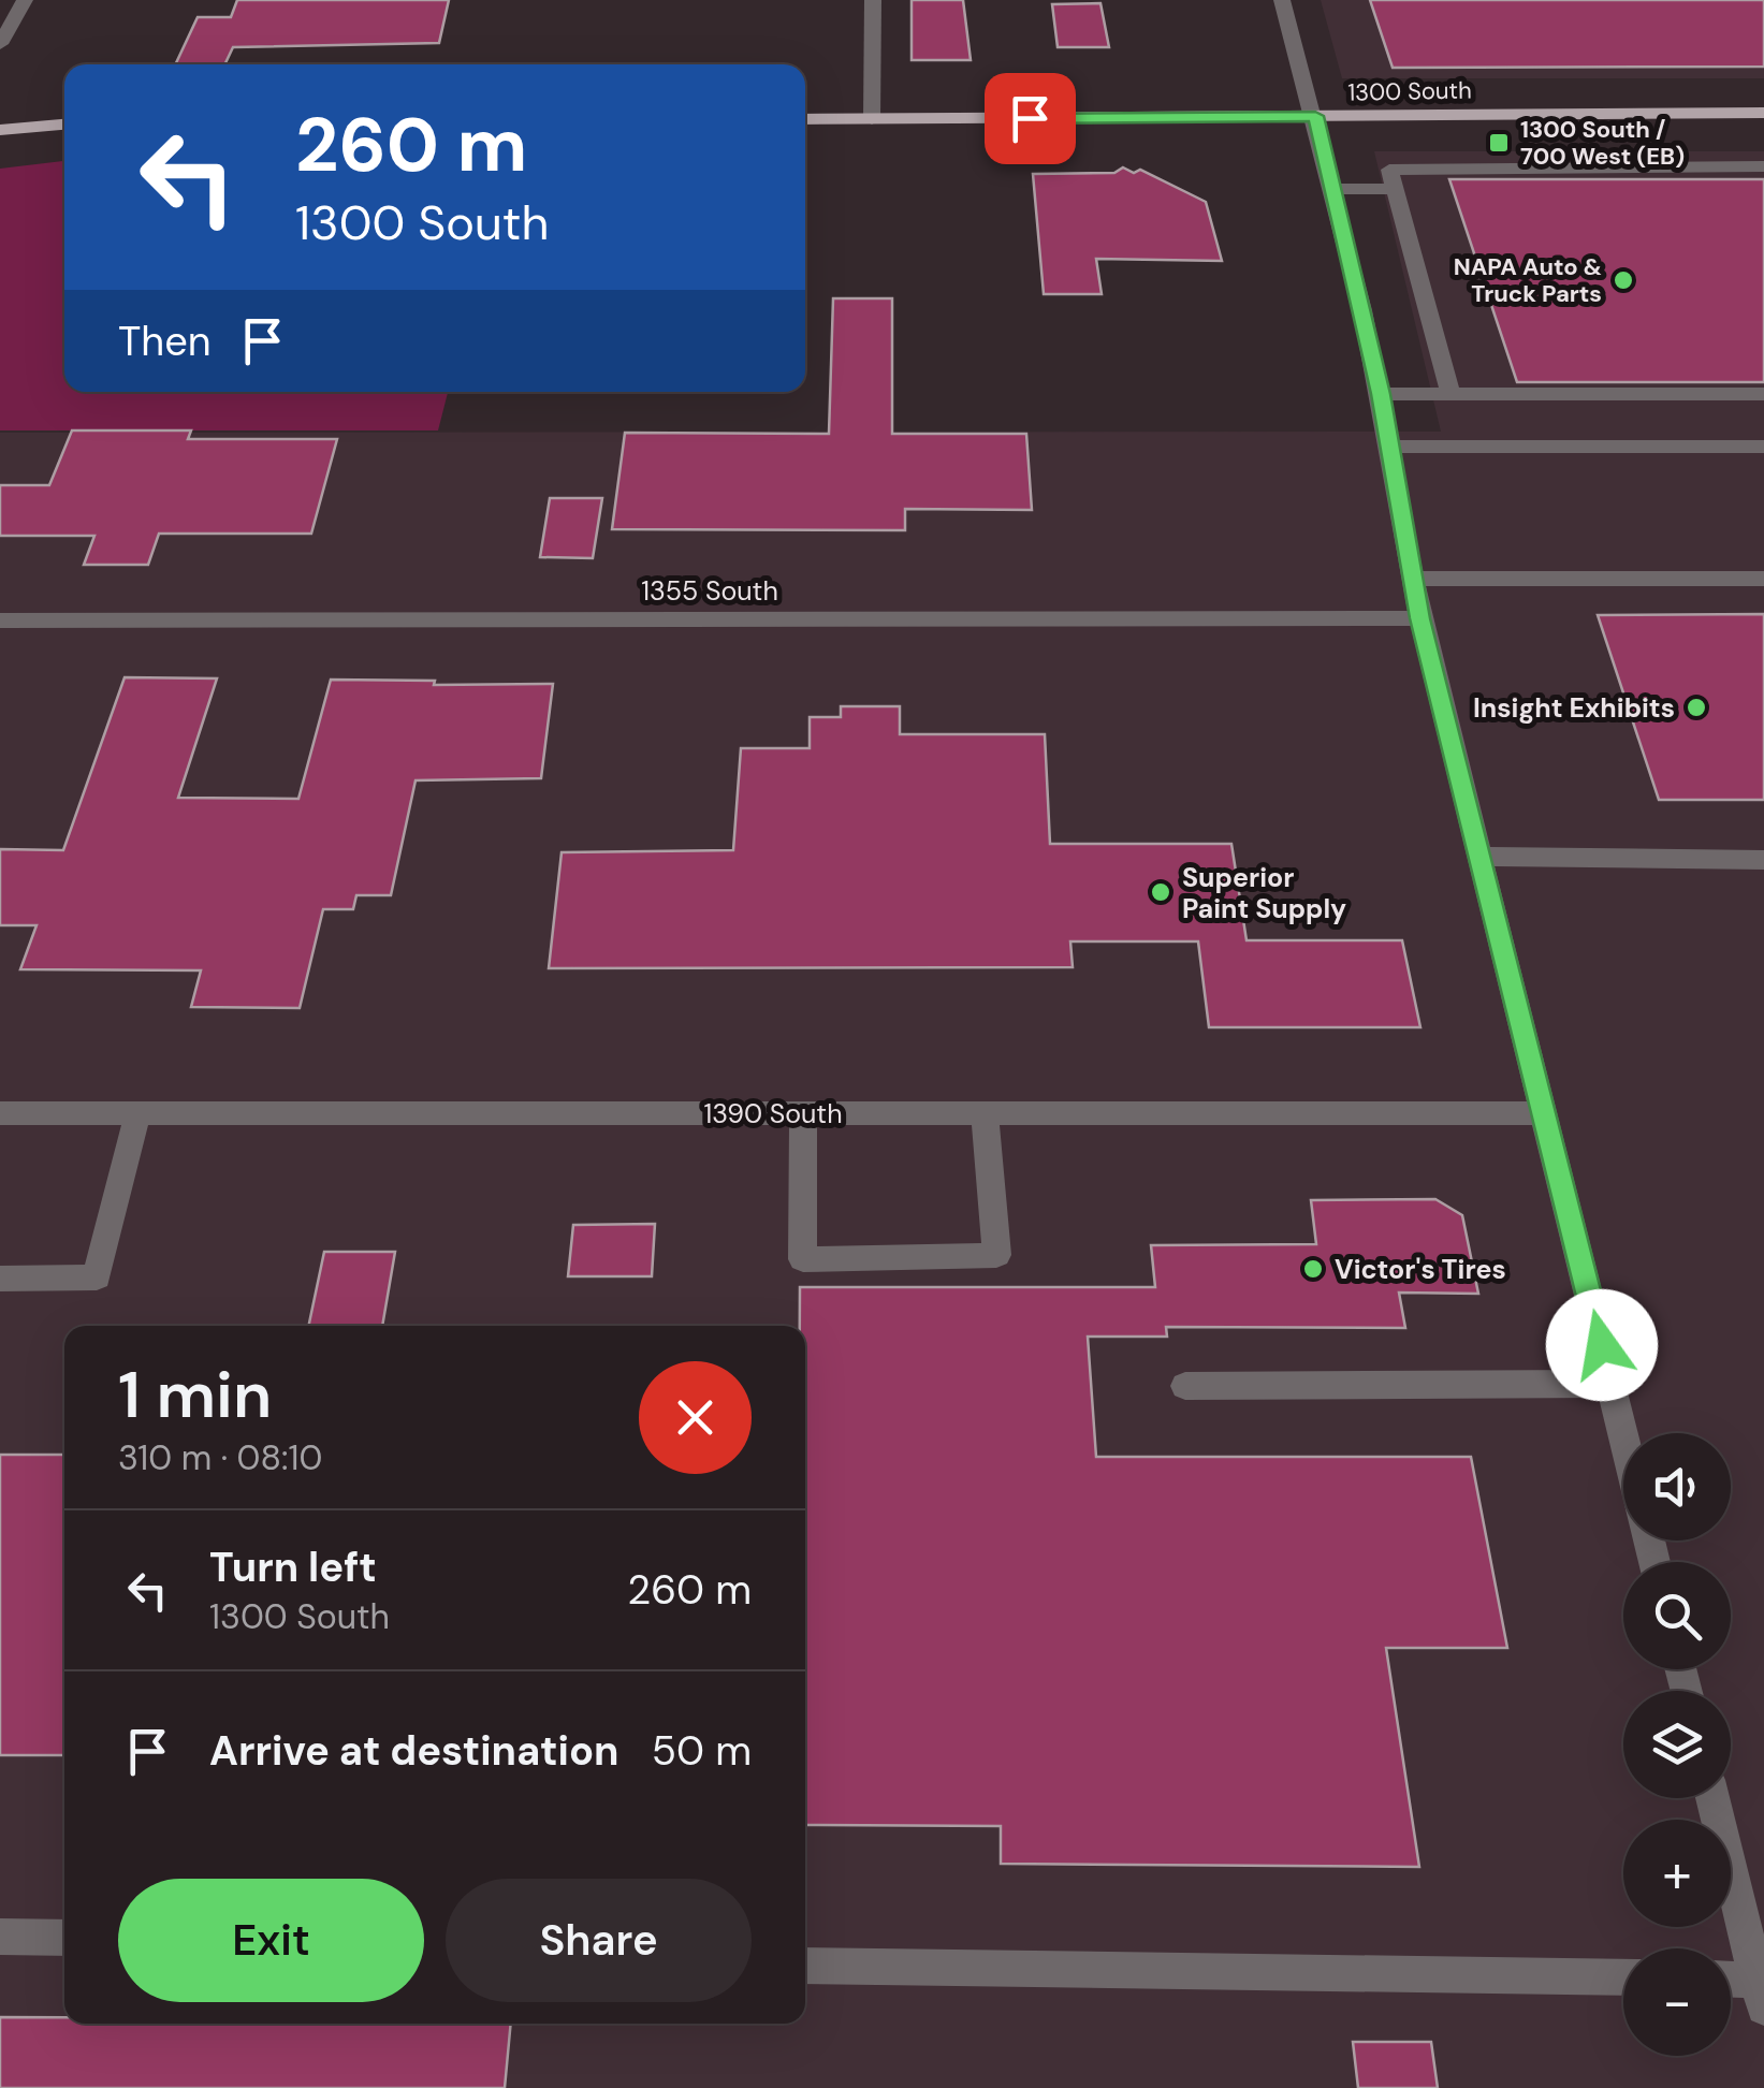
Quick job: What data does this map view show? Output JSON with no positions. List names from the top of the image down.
{
  "streets": {
    "main road": ["1300 South"],
    "street": ["1355 South", "1390 South"]
  },
  "places": {
    "transit": ["1300 South / 700 West (EB)"],
    "other": [
      "NAPA Auto & Truck Parts",
      "Insight Exhibits",
      "Superior Paint Supply",
      "Victor's Tires"
    ]
  },
  "page": {
    "turn": ["260 m", "1300 South"],
    "then": "Then",
    "heading": ["1 min", "310 m · 08:10"],
    "map_buttons": ["+", "−"],
    "list": [
      {
        "name": "Turn left",
        "note": "1300 South",
        "value": "260 m"
      },
      {
        "name": "Arrive at destination",
        "value": "50 m"
      }
    ],
    "buttons": ["Exit", "Share"]
  }
}
